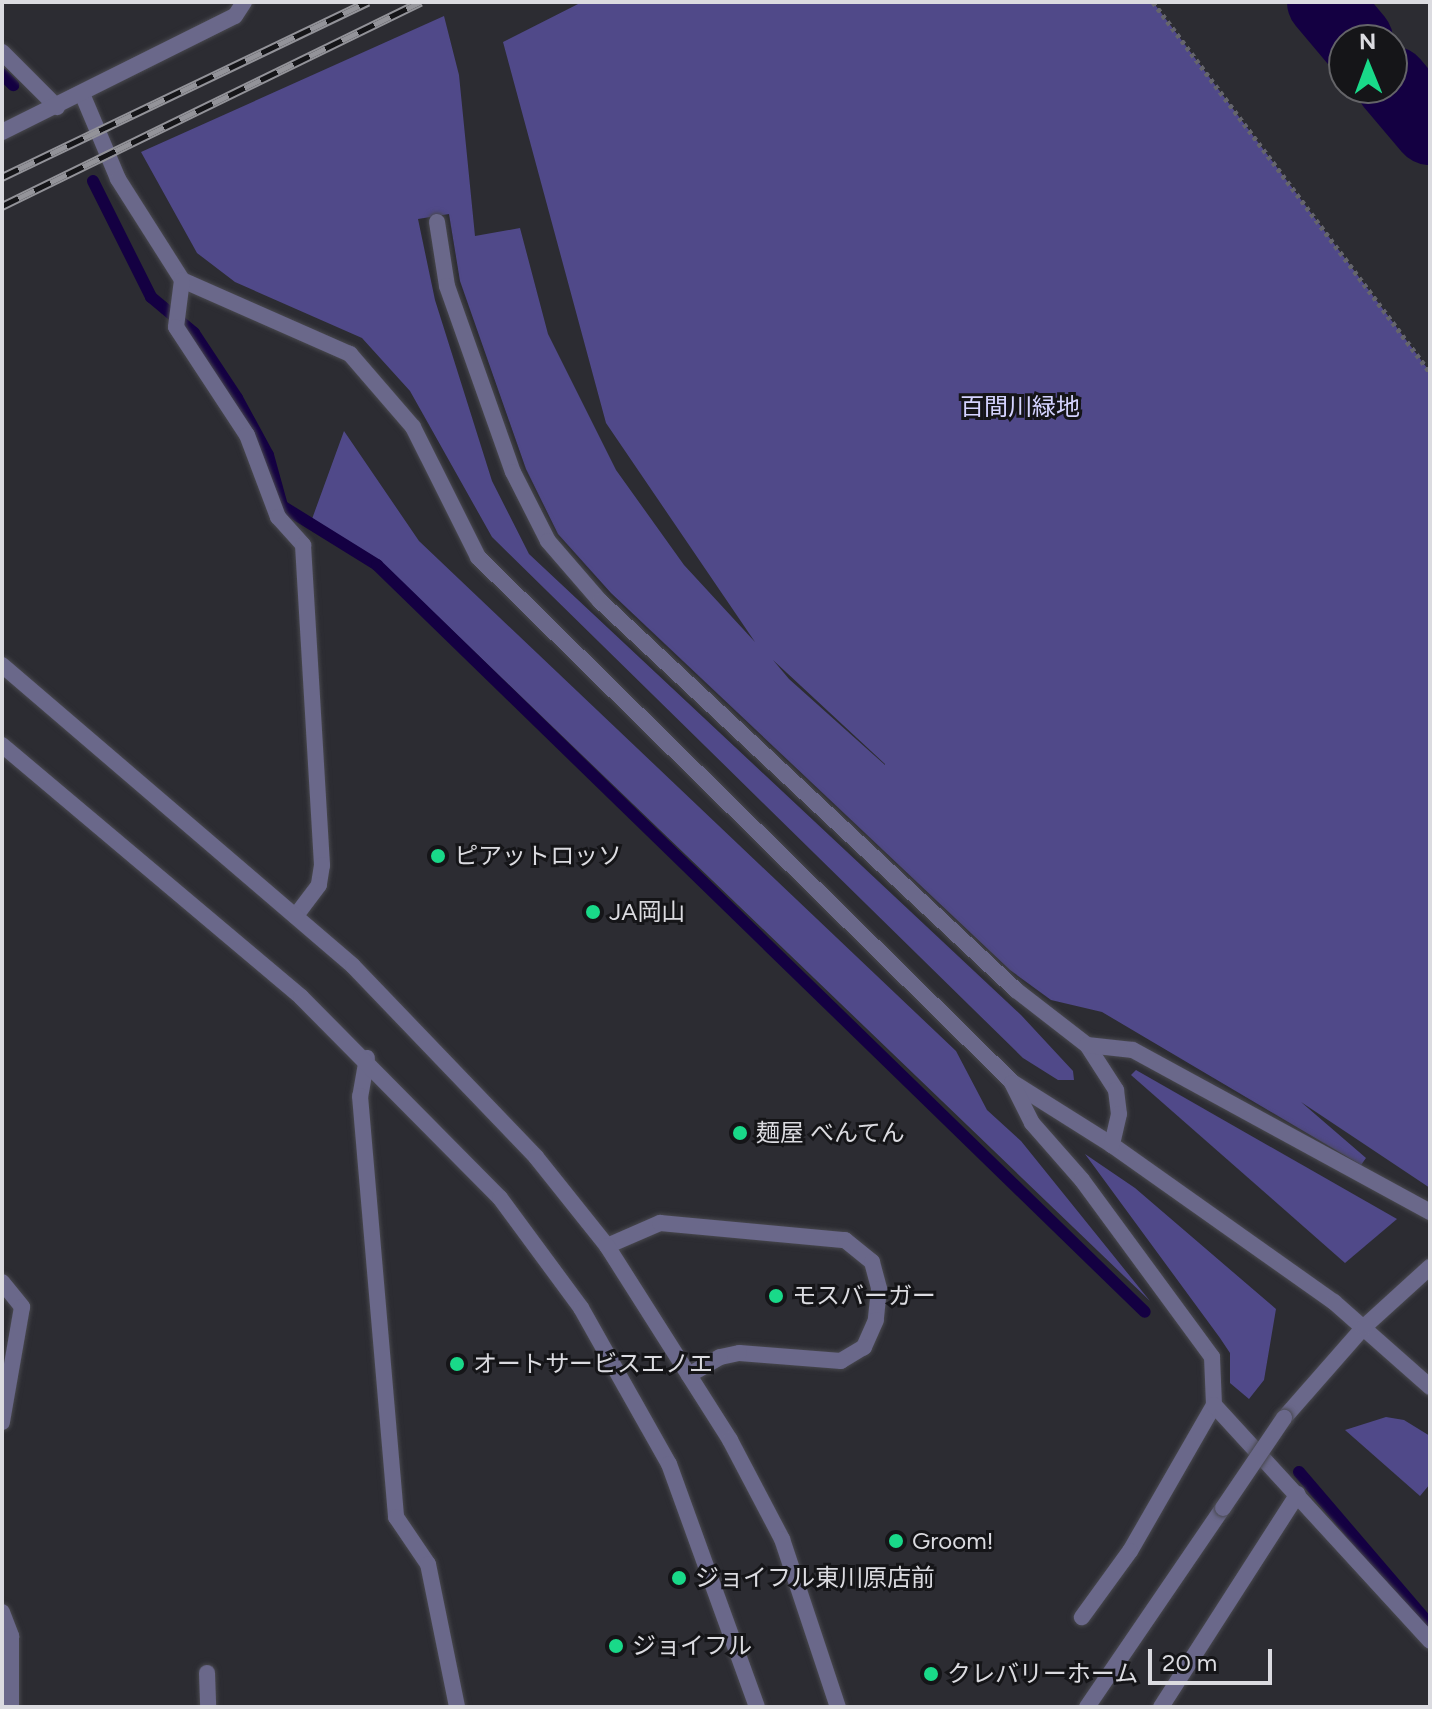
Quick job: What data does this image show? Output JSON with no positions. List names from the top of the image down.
{
  "parks": ["百間川緑地"],
  "places": [
    "ピアットロッソ",
    "JA岡山",
    "麺屋 べんてん",
    "モスバーガー",
    "オートサービスエノエ",
    "Groom!",
    "ジョイフル東川原店前",
    "ジョイフル",
    "クレバリーホーム"
  ],
  "scale_bar": "20 m",
  "north": "top"
}
